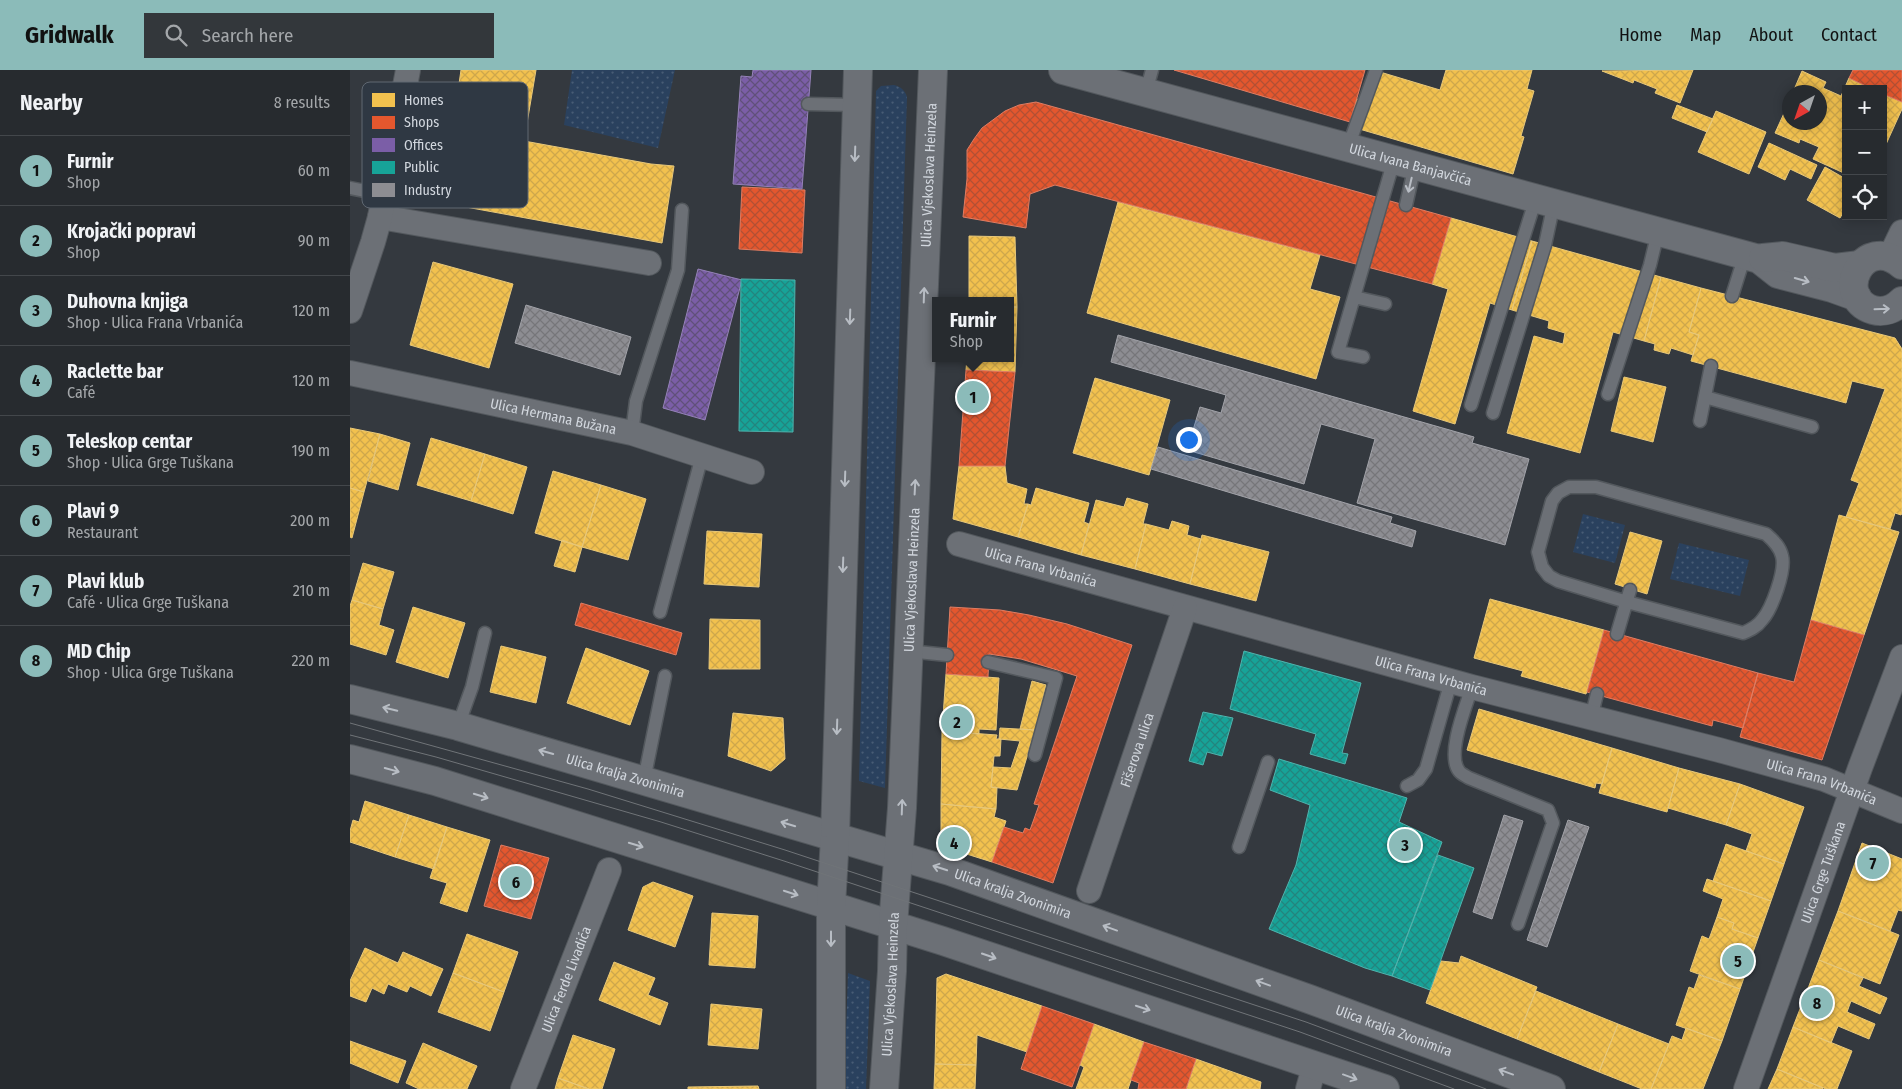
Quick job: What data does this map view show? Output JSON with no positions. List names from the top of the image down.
{
  "streets": {
    "main road": ["Ulica Ivana Banjavčića", "Ulica Vjekoslava Heinzela", "Ulica kralja Zvonimira"],
    "street": [
      "Ulica Hermana Bužana",
      "Ulica Frana Vrbanića",
      "Fišerova ulica",
      "Ulica Grge Tuškana",
      "Ulica Ferde Livadića"
    ]
  },
  "crossings": [
    ["Ulica Vjekoslava Heinzela", "Ulica kralja Zvonimira"],
    ["Ulica Frana Vrbanića", "Fišerova ulica"],
    ["Ulica Frana Vrbanića", "Ulica Grge Tuškana"]
  ],
  "legend": [
    "Homes",
    "Shops",
    "Offices",
    "Public",
    "Industry"
  ],
  "north": "bottom left",
  "page": {
    "header": "Gridwalk",
    "search": "Search here",
    "nav": [
      "Home",
      "Map",
      "About",
      "Contact"
    ],
    "heading": ["Nearby", "8 results"],
    "map_buttons": ["+", "−"],
    "list": [
      {
        "mark": "1",
        "name": "Furnir",
        "note": "Shop",
        "value": "60 m"
      },
      {
        "mark": "2",
        "name": "Krojački popravi",
        "note": "Shop",
        "value": "90 m"
      },
      {
        "mark": "3",
        "name": "Duhovna knjiga",
        "note": "Shop · Ulica Frana Vrbanića",
        "value": "120 m"
      },
      {
        "mark": "4",
        "name": "Raclette bar",
        "note": "Café",
        "value": "120 m"
      },
      {
        "mark": "5",
        "name": "Teleskop centar",
        "note": "Shop · Ulica Grge Tuškana",
        "value": "190 m"
      },
      {
        "mark": "6",
        "name": "Plavi 9",
        "note": "Restaurant",
        "value": "200 m"
      },
      {
        "mark": "7",
        "name": "Plavi klub",
        "note": "Café · Ulica Grge Tuškana",
        "value": "210 m"
      },
      {
        "mark": "8",
        "name": "MD Chip",
        "note": "Shop · Ulica Grge Tuškana",
        "value": "220 m"
      }
    ],
    "popup": ["Furnir", "Shop"],
    "pins": [
      "1",
      "2",
      "4",
      "3",
      "7",
      "6",
      "5",
      "8"
    ]
  }
}
